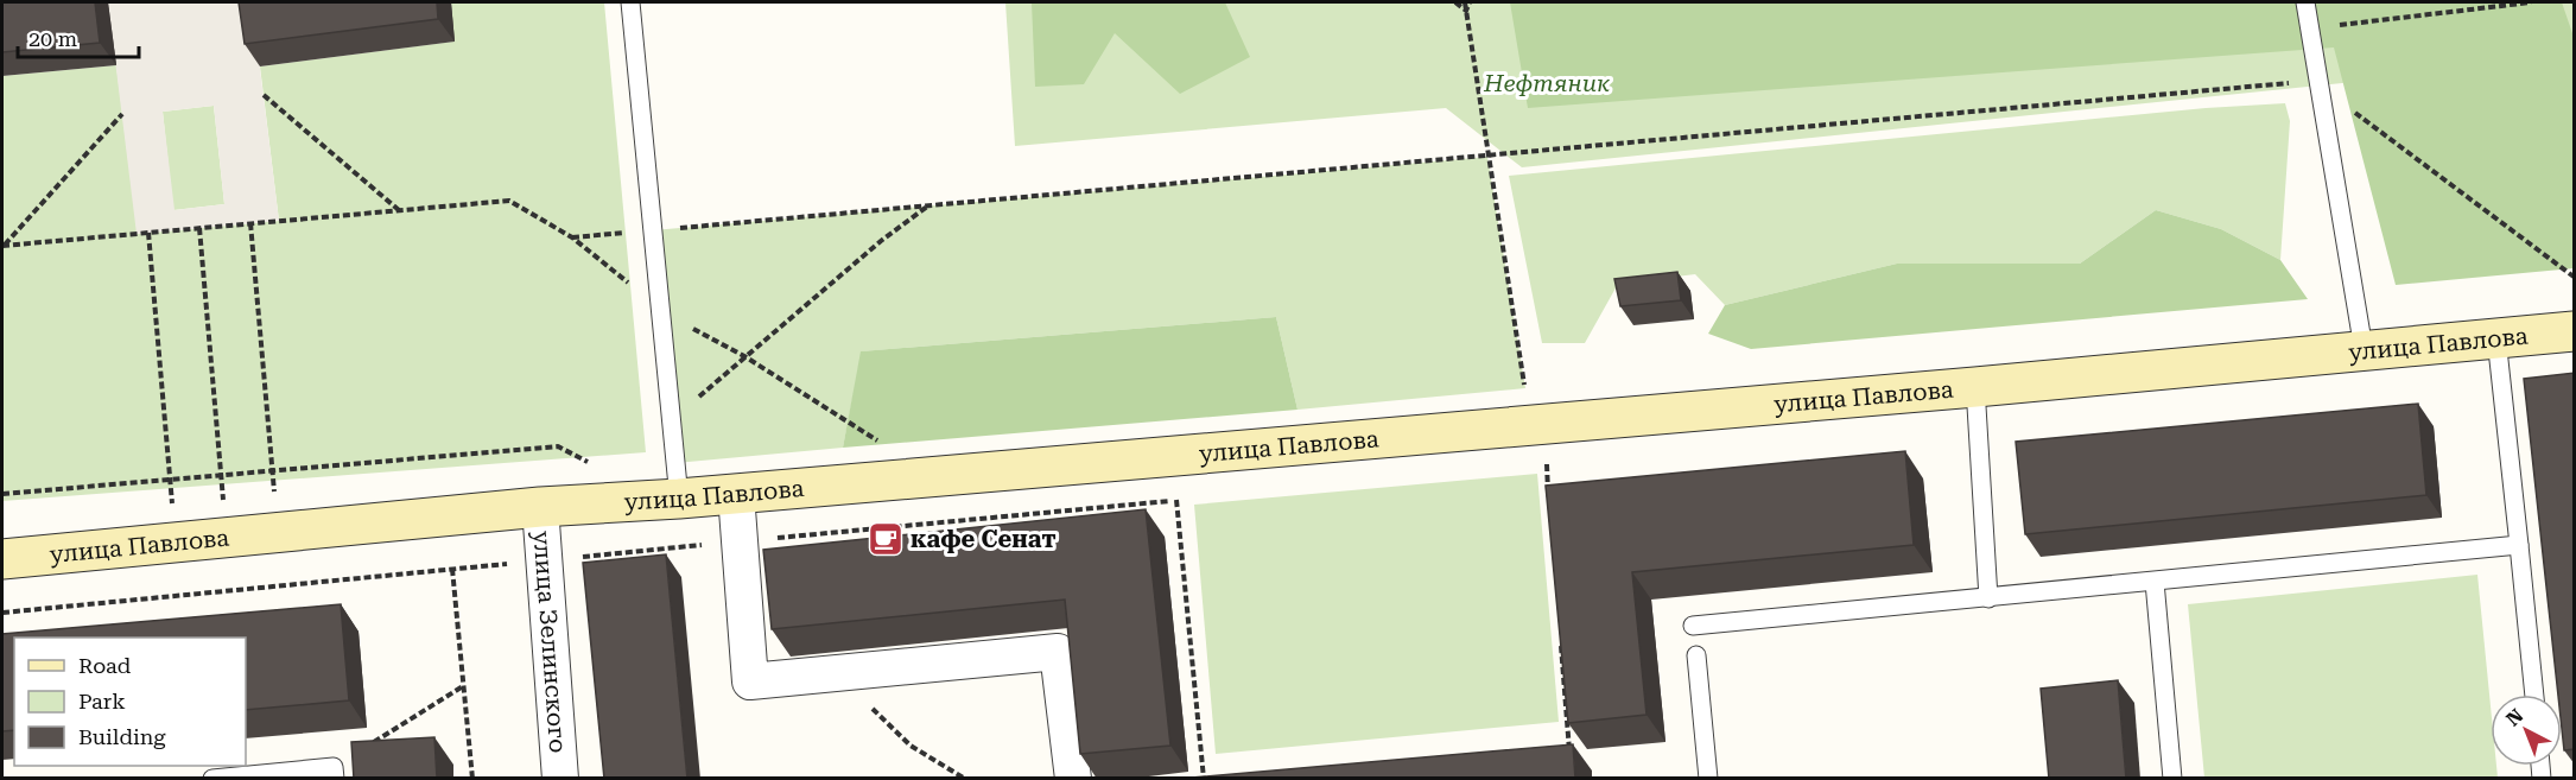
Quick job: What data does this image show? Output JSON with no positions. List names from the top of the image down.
{
  "streets": {
    "street": ["улица Павлова", "улица Зелинского"]
  },
  "crossings": [
    ["улица Павлова", "улица Зелинского"]
  ],
  "parks": ["Нефтяник"],
  "places": {
    "cafe": ["кафе Сенат"]
  },
  "legend": ["Road", "Park", "Building"],
  "scale_bar": "20 m",
  "north": "top left"
}
